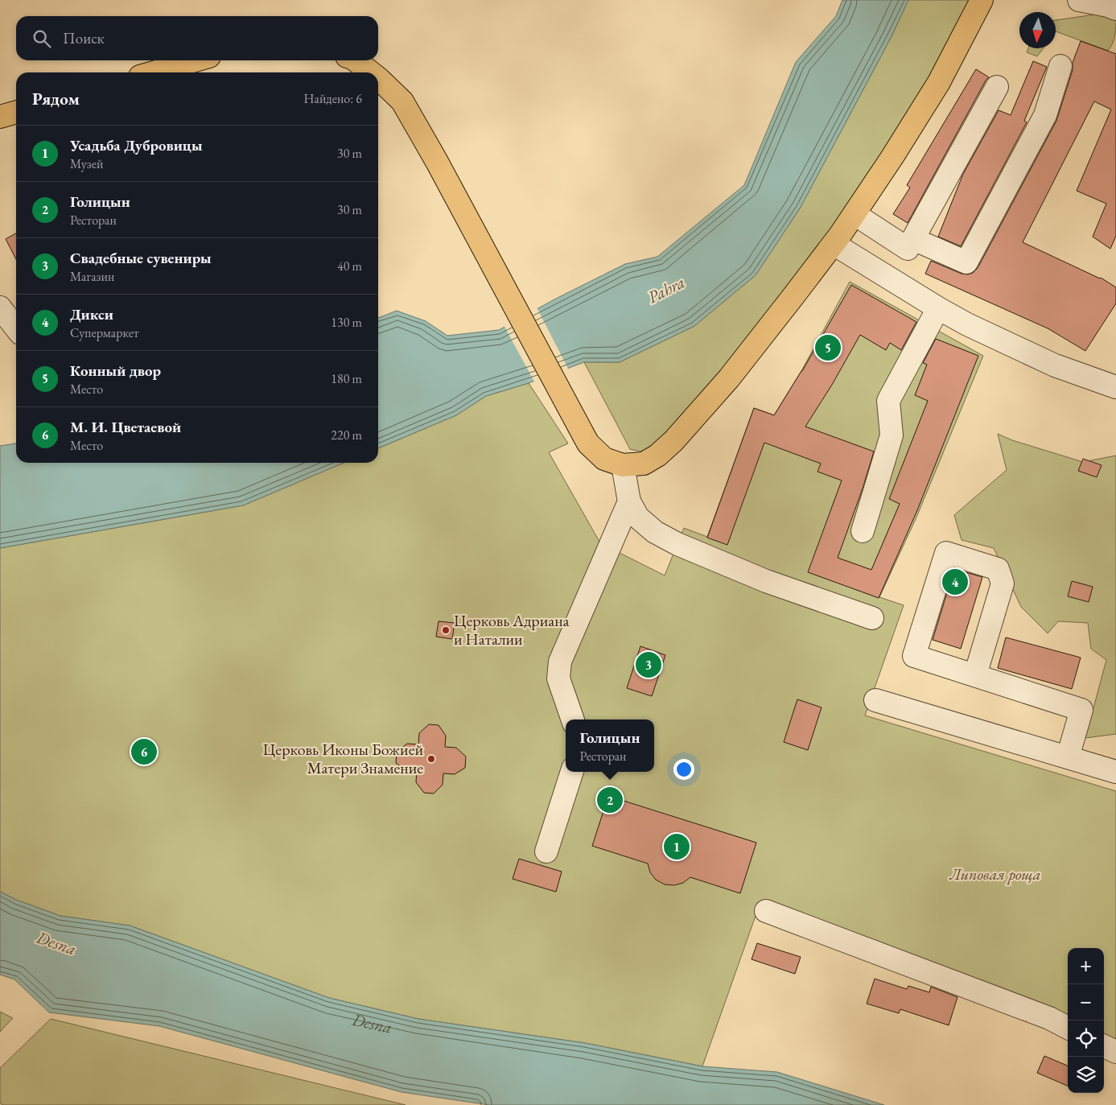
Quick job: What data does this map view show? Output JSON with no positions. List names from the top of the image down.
{
  "water": ["Pahra", "Desna"],
  "parks": ["Липовая роща"],
  "places": ["Церковь Адриана и Наталии", "Церковь Иконы Божией Матери Знамение"],
  "north": "bottom",
  "page": {
    "search": "Поиск",
    "heading": ["Рядом", "Найдено: 6"],
    "list": [
      {
        "mark": "1",
        "name": "Усадьба Дубровицы",
        "note": "Музей",
        "value": "30 m"
      },
      {
        "mark": "2",
        "name": "Голицын",
        "note": "Ресторан",
        "value": "30 m"
      },
      {
        "mark": "3",
        "name": "Свадебные сувениры",
        "note": "Магазин",
        "value": "40 m"
      },
      {
        "mark": "4",
        "name": "Дикси",
        "note": "Супермаркет",
        "value": "130 m"
      },
      {
        "mark": "5",
        "name": "Конный двор",
        "note": "Место",
        "value": "180 m"
      },
      {
        "mark": "6",
        "name": "М. И. Цветаевой",
        "note": "Место",
        "value": "220 m"
      }
    ],
    "pins": [
      "5",
      "4",
      "3",
      "6",
      "2",
      "1"
    ],
    "popup": ["Голицын", "Ресторан"],
    "map_buttons": ["+", "−"]
  }
}
